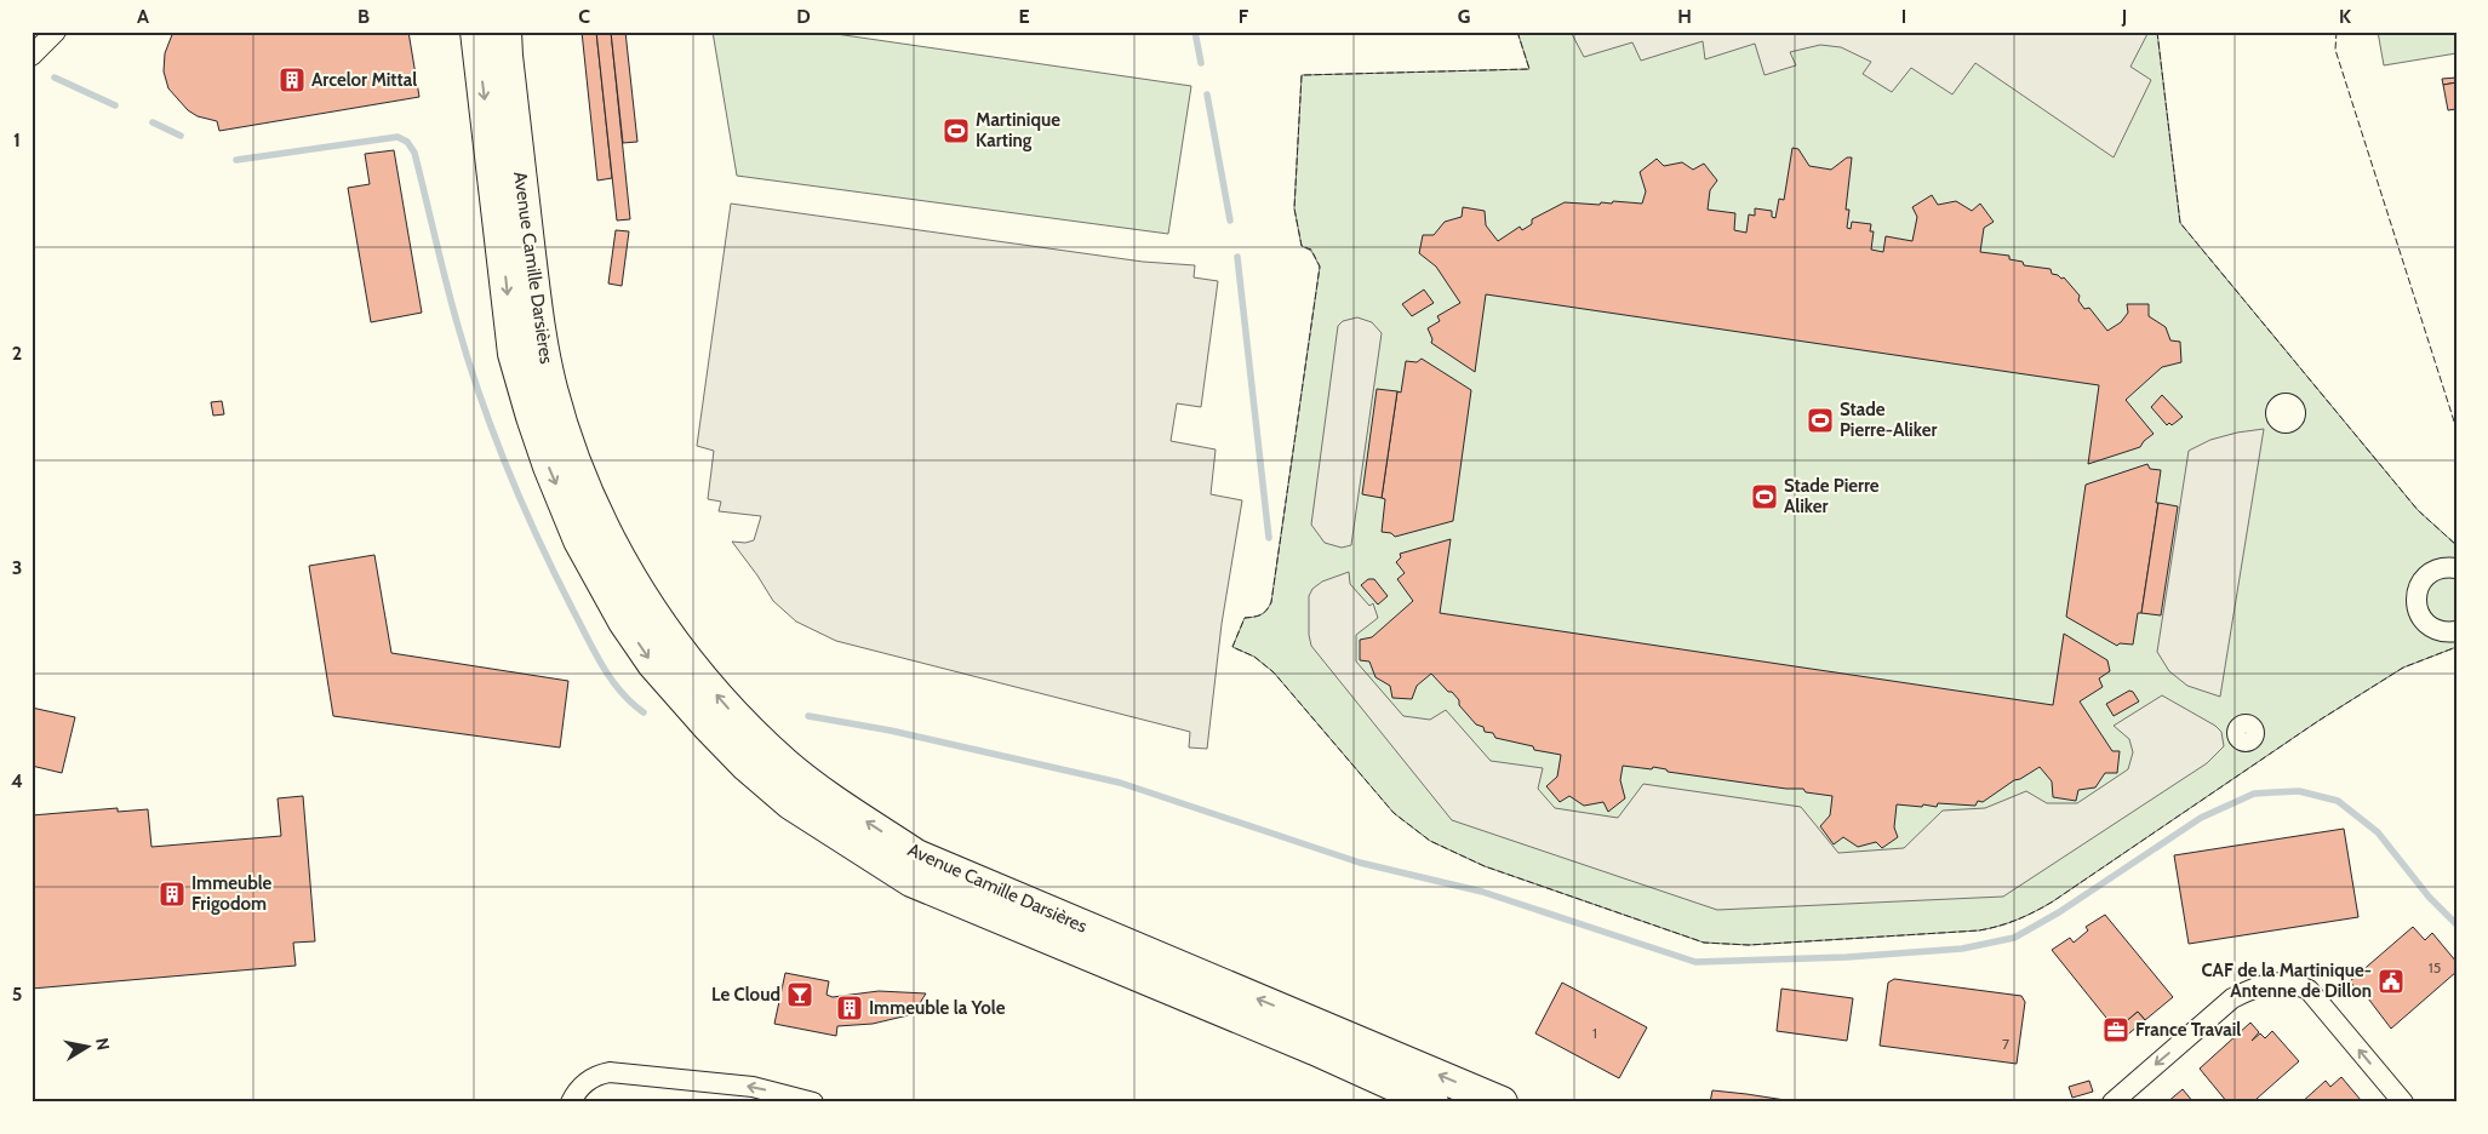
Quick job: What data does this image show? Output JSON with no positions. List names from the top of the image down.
{
  "streets": {
    "main road": ["Avenue Camille Darsières"]
  },
  "places": {
    "building": ["Arcelor Mittal", "Immeuble Frigodom", "Immeuble la Yole"],
    "sports": ["Martinique Karting", "Stade Pierre-Aliker", "Stade Pierre Aliker"],
    "public building": ["CAF de la Martinique- Antenne de Dillon"],
    "bar": ["Le Cloud"],
    "office": ["France Travail"]
  },
  "house_numbers": ["15", "1", "7"],
  "north": "right",
  "grid": {
    "columns": [
      "A",
      "B",
      "C",
      "D",
      "E",
      "F",
      "G",
      "H",
      "I",
      "J",
      "K"
    ],
    "rows": [
      "1",
      "2",
      "3",
      "4",
      "5"
    ]
  }
}
